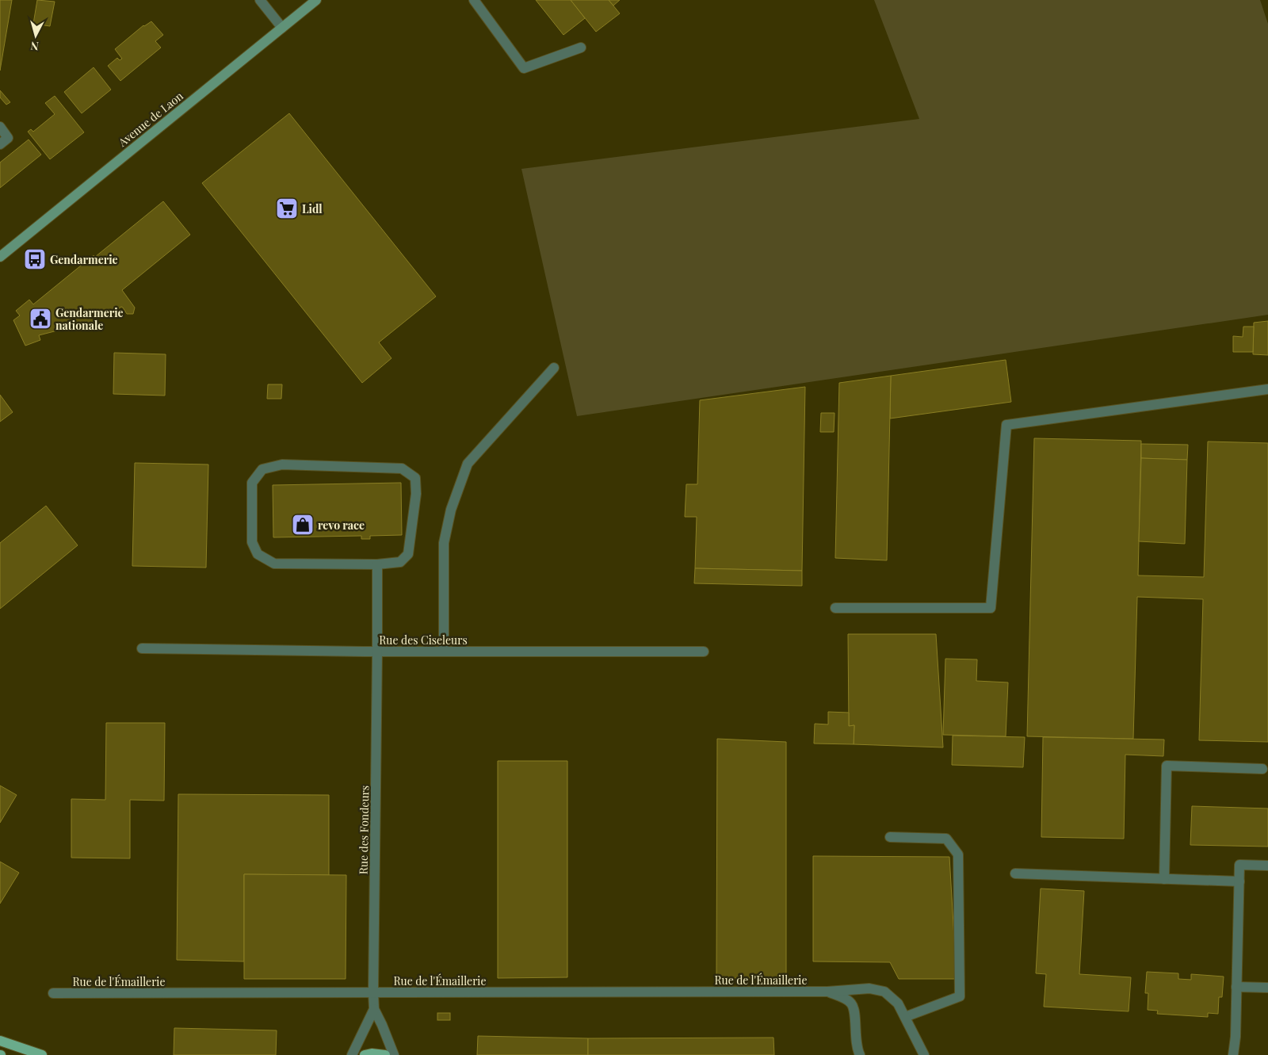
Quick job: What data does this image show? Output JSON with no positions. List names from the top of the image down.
{
  "streets": {
    "main road": ["Avenue de Laon"],
    "street": ["Rue des Ciseleurs", "Rue des Fondeurs", "Rue de l'Émaillerie"]
  },
  "crossings": [
    ["Rue des Ciseleurs", "Rue des Fondeurs"],
    ["Rue des Fondeurs", "Rue de l'Émaillerie"]
  ],
  "places": {
    "supermarket": ["Lidl"],
    "bus stop": ["Gendarmerie"],
    "public building": ["Gendarmerie nationale"],
    "shop": ["revo race"]
  },
  "north": "bottom"
}
